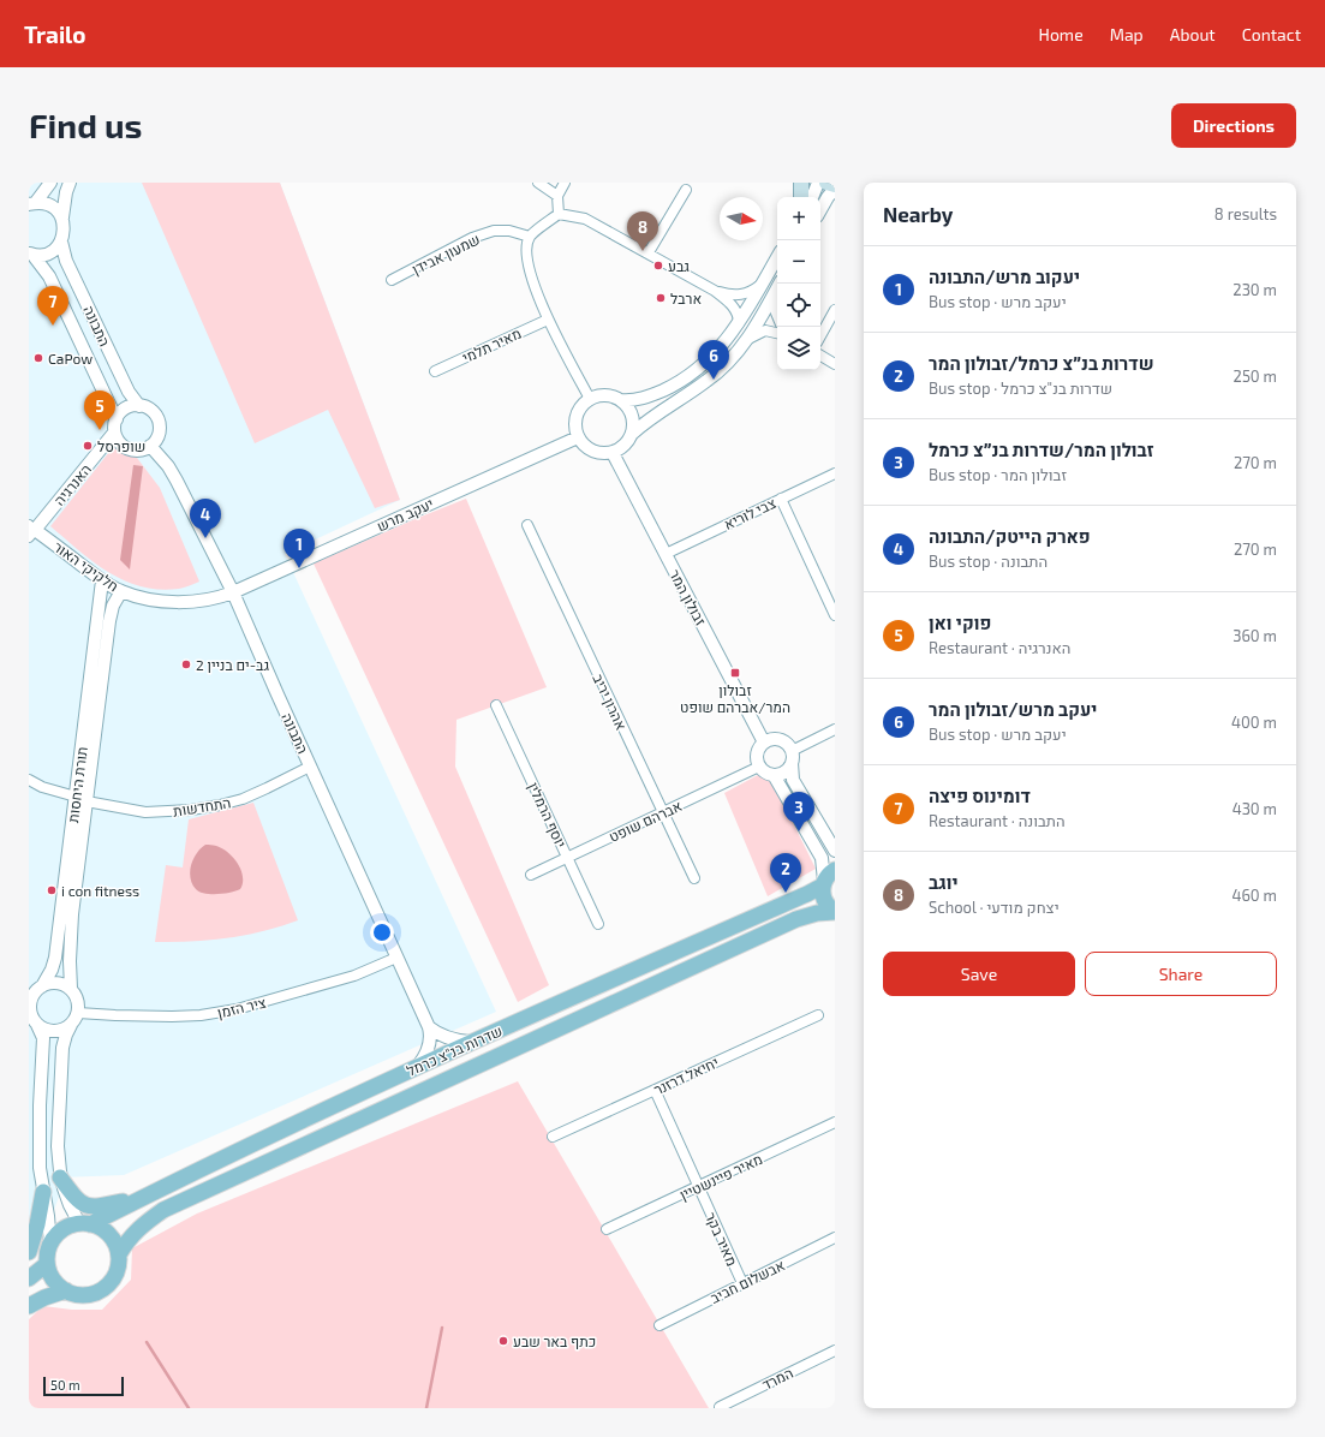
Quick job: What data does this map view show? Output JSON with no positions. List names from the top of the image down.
{
  "streets": {
    "main road": ["שדרות בנ\"צ כרמל"],
    "street": [
      "שמעון אבידן",
      "התבונה",
      "מאיר תלמי",
      "האנרגיה",
      "צבי לוריא",
      "יעקב מרש",
      "חלקיקי האור",
      "זבולון המר",
      "אהרון יריב",
      "תורת היחסות",
      "התחדשות",
      "יוסף הרמלין",
      "אברהם שופט",
      "ציר הזמן",
      "יחיאל דרזנר",
      "מאיר פיינשטיין",
      "מאיר בקר",
      "אבשלום חביב",
      "המרד"
    ]
  },
  "crossings": [
    ["התבונה", "האנרגיה"],
    ["התבונה", "יעקב מרש"],
    ["התבונה", "חלקיקי האור"],
    ["התבונה", "התחדשות"],
    ["התבונה", "ציר הזמן"],
    ["התבונה", "שדרות בנ\"צ כרמל"],
    ["האנרגיה", "חלקיקי האור"],
    ["צבי לוריא", "זבולון המר"],
    ["יעקב מרש", "חלקיקי האור"],
    ["יעקב מרש", "זבולון המר"],
    ["חלקיקי האור", "תורת היחסות"],
    ["זבולון המר", "אברהם שופט"],
    ["אהרון יריב", "אברהם שופט"],
    ["תורת היחסות", "התחדשות"],
    ["תורת היחסות", "ציר הזמן"],
    ["יוסף הרמלין", "אברהם שופט"],
    ["יחיאל דרזנר", "מאיר בקר"],
    ["מאיר פיינשטיין", "מאיר בקר"],
    ["מאיר בקר", "אבשלום חביב"]
  ],
  "places": {
    "other": [
      "גבע",
      "ארבל",
      "CaPow",
      "שופרסל",
      "גב-ים בניין 2",
      "i con fitness",
      "כתף באר שבע"
    ],
    "transit": ["זבולון המר/אברהם שופט"]
  },
  "scale_bar": "50 m",
  "north": "right",
  "page": {
    "header": "Trailo",
    "nav": [
      "Home",
      "Map",
      "About",
      "Contact"
    ],
    "buttons": [
      "Directions",
      ["Save", "Share"]
    ],
    "title": "Find us",
    "heading": ["Nearby", "8 results"],
    "map_buttons": ["+", "−"],
    "pins": [
      "8",
      "7",
      "6",
      "5",
      "4",
      "1",
      "3",
      "2"
    ],
    "list": [
      {
        "mark": "1",
        "name": "יעקוב מרש/התבונה",
        "note": "Bus stop · יעקב מרש",
        "value": "230 m"
      },
      {
        "mark": "2",
        "name": "שדרות בנ״צ כרמל/זבולון המר",
        "note": "Bus stop · שדרות בנ\"צ כרמל",
        "value": "250 m"
      },
      {
        "mark": "3",
        "name": "זבולון המר/שדרות בנ״צ כרמל",
        "note": "Bus stop · זבולון המר",
        "value": "270 m"
      },
      {
        "mark": "4",
        "name": "פארק הייטק/התבונה",
        "note": "Bus stop · התבונה",
        "value": "270 m"
      },
      {
        "mark": "5",
        "name": "פוקי ואן",
        "note": "Restaurant · האנרגיה",
        "value": "360 m"
      },
      {
        "mark": "6",
        "name": "יעקב מרש/זבולון המר",
        "note": "Bus stop · יעקב מרש",
        "value": "400 m"
      },
      {
        "mark": "7",
        "name": "דומינוס פיצה",
        "note": "Restaurant · התבונה",
        "value": "430 m"
      },
      {
        "mark": "8",
        "name": "יוגב",
        "note": "School · יצחק מודעי",
        "value": "460 m"
      }
    ],
    "scale": "50 m"
  }
}
